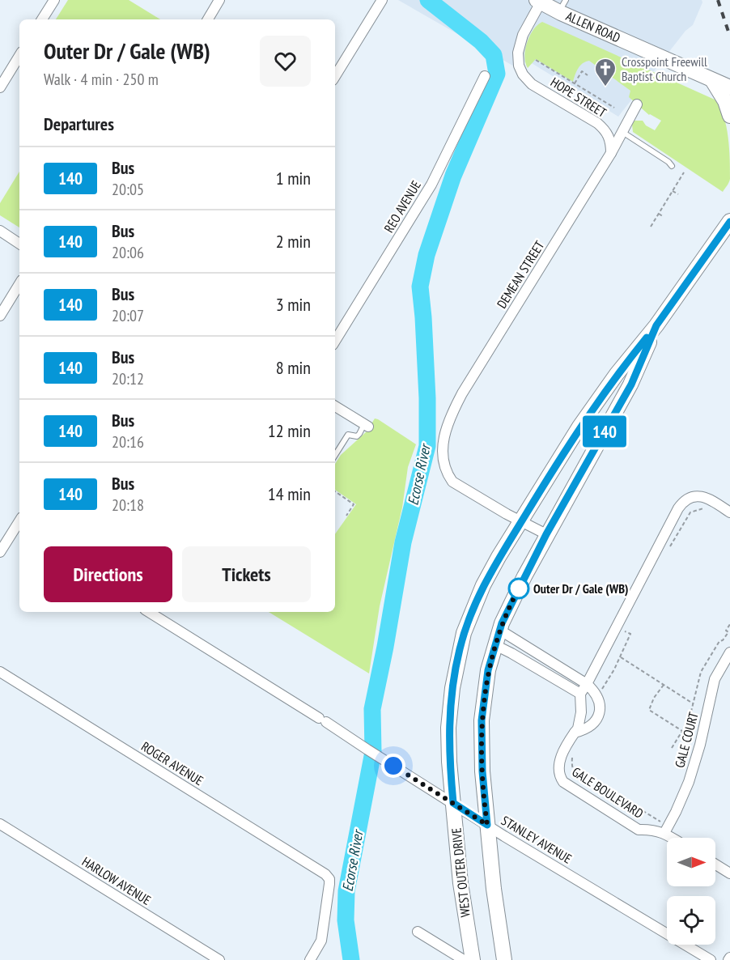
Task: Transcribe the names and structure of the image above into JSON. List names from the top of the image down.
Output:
{
  "streets": {
    "main road": ["ALLEN ROAD", "WEST OUTER DRIVE"],
    "street": [
      "HOPE STREET",
      "REO AVENUE",
      "DEMEAN STREET",
      "GALE COURT",
      "ROGER AVENUE",
      "GALE BOULEVARD",
      "STANLEY AVENUE",
      "HARLOW AVENUE"
    ]
  },
  "crossings": [
    ["ALLEN ROAD", "HOPE STREET"],
    ["HOPE STREET", "DEMEAN STREET"],
    ["DEMEAN STREET", "WEST OUTER DRIVE"],
    ["GALE COURT", "GALE BOULEVARD"],
    ["STANLEY AVENUE", "WEST OUTER DRIVE"]
  ],
  "water": ["Ecorse River"],
  "places": {
    "church": ["Crosspoint Freewill Baptist Church"],
    "other": ["Outer Dr / Gale (WB)"]
  },
  "lines": ["bus line 140"],
  "north": "right",
  "page": {
    "on_map": "140",
    "heading": [
      ["Outer Dr / Gale (WB)", "Walk · 4 min · 250 m"],
      "Departures"
    ],
    "list": [
      {
        "mark": "140",
        "name": "Bus",
        "note": "20:05",
        "value": "1 min"
      },
      {
        "mark": "140",
        "name": "Bus",
        "note": "20:06",
        "value": "2 min"
      },
      {
        "mark": "140",
        "name": "Bus",
        "note": "20:07",
        "value": "3 min"
      },
      {
        "mark": "140",
        "name": "Bus",
        "note": "20:12",
        "value": "8 min"
      },
      {
        "mark": "140",
        "name": "Bus",
        "note": "20:16",
        "value": "12 min"
      },
      {
        "mark": "140",
        "name": "Bus",
        "note": "20:18",
        "value": "14 min"
      }
    ],
    "buttons": ["Directions", "Tickets"]
  }
}
